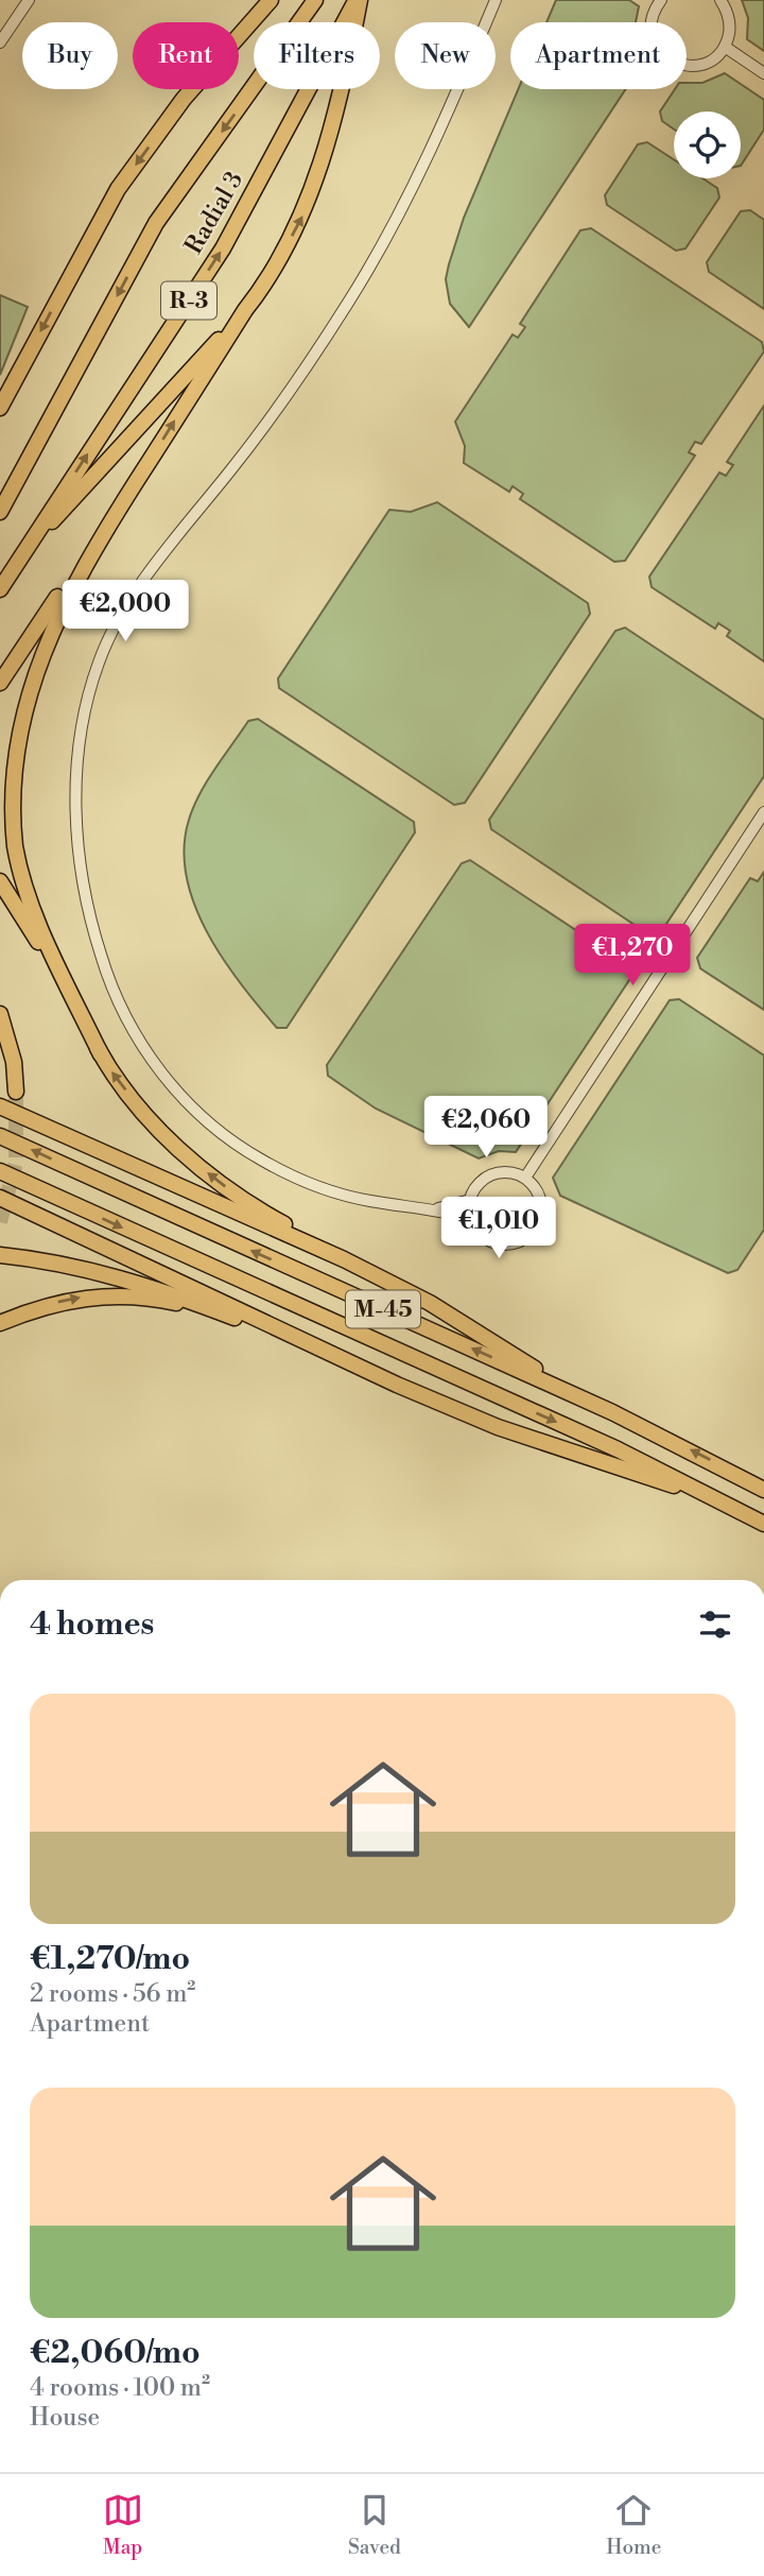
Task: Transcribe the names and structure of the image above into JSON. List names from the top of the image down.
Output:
{
  "streets": {
    "highway": ["Radial 3", "R-3", "M-45"]
  },
  "page": {
    "chip": [
      "Buy",
      "Rent",
      "Filters",
      "New",
      "Apartment"
    ],
    "price": [
      "€2,000",
      "€1,270",
      "€2,060",
      "€1,010"
    ],
    "heading": "4 homes",
    "list": [
      {
        "name": "€1,270/mo",
        "note": "2 rooms · 56 m² · Apartment"
      },
      {
        "name": "€2,060/mo",
        "note": "4 rooms · 100 m² · House"
      }
    ],
    "tabs": ["Map", "Saved", "Home"]
  }
}
